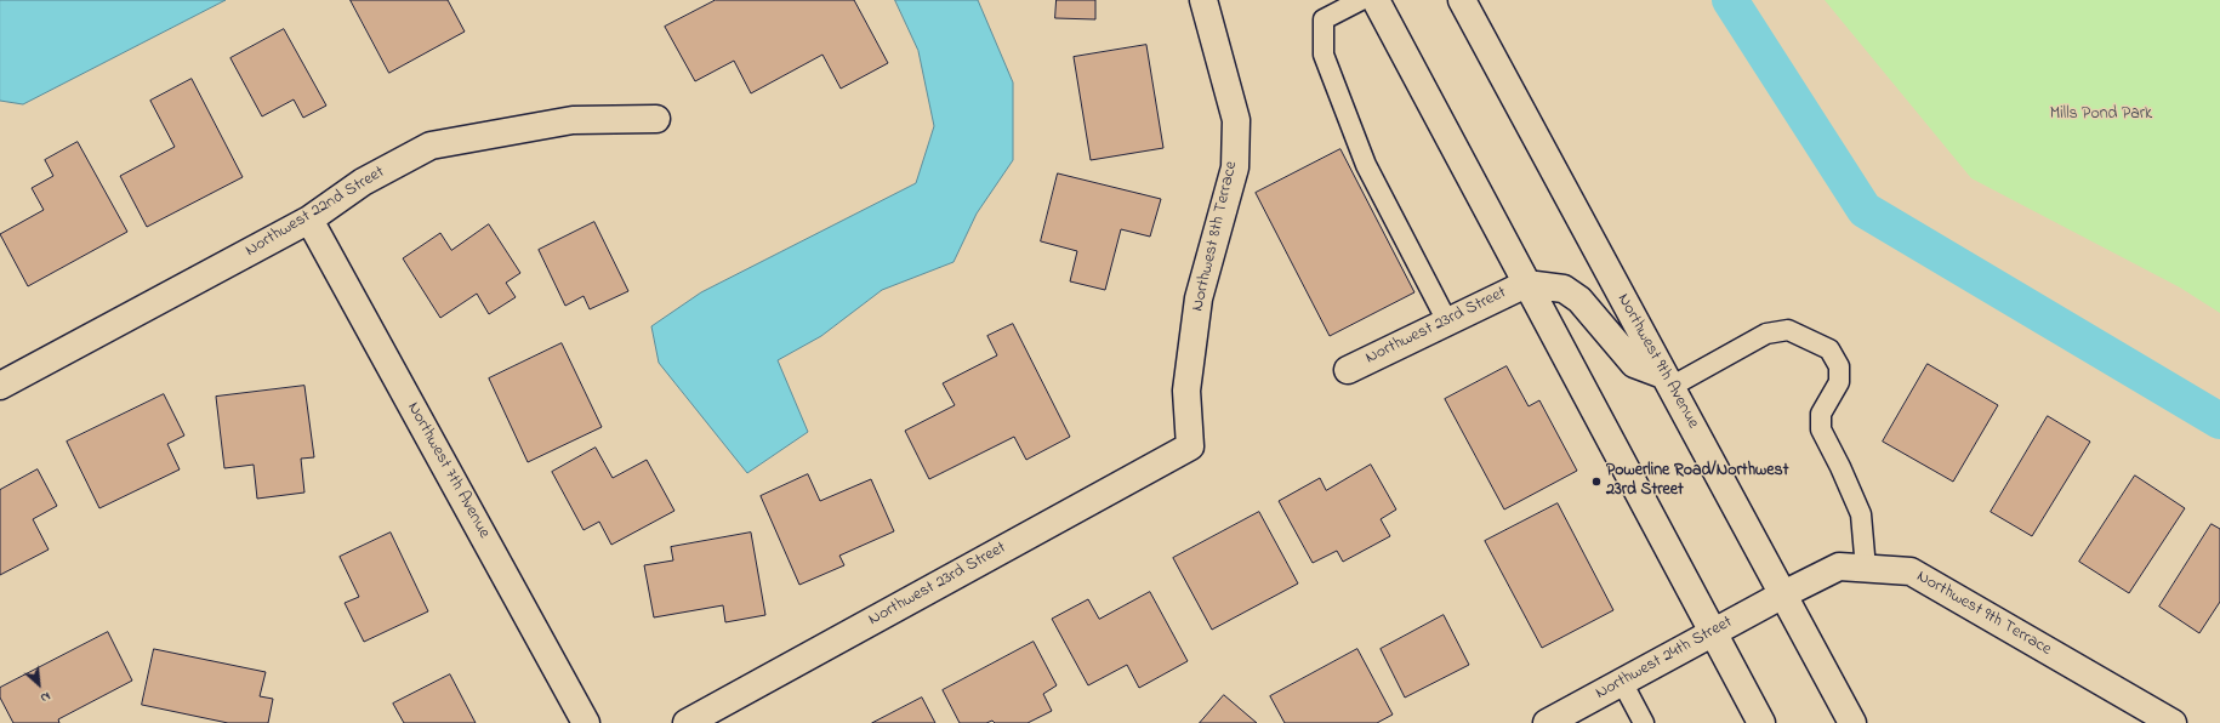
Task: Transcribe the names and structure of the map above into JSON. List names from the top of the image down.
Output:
{
  "streets": {
    "street": [
      "Northwest 22nd Street",
      "Northwest 8th Terrace",
      "Northwest 23rd Street",
      "Northwest 9th Avenue",
      "Northwest 7th Avenue",
      "Northwest 9th Terrace",
      "Northwest 24th Street"
    ]
  },
  "crossings": [
    ["Northwest 22nd Street", "Northwest 7th Avenue"],
    ["Northwest 8th Terrace", "Northwest 23rd Street"],
    ["Northwest 9th Avenue", "Northwest 9th Terrace"],
    ["Northwest 9th Avenue", "Northwest 24th Street"],
    ["Northwest 9th Terrace", "Northwest 24th Street"]
  ],
  "parks": ["Mills Pond Park"],
  "places": ["Powerline Road/Northwest 23rd Street"],
  "north": "bottom right"
}
